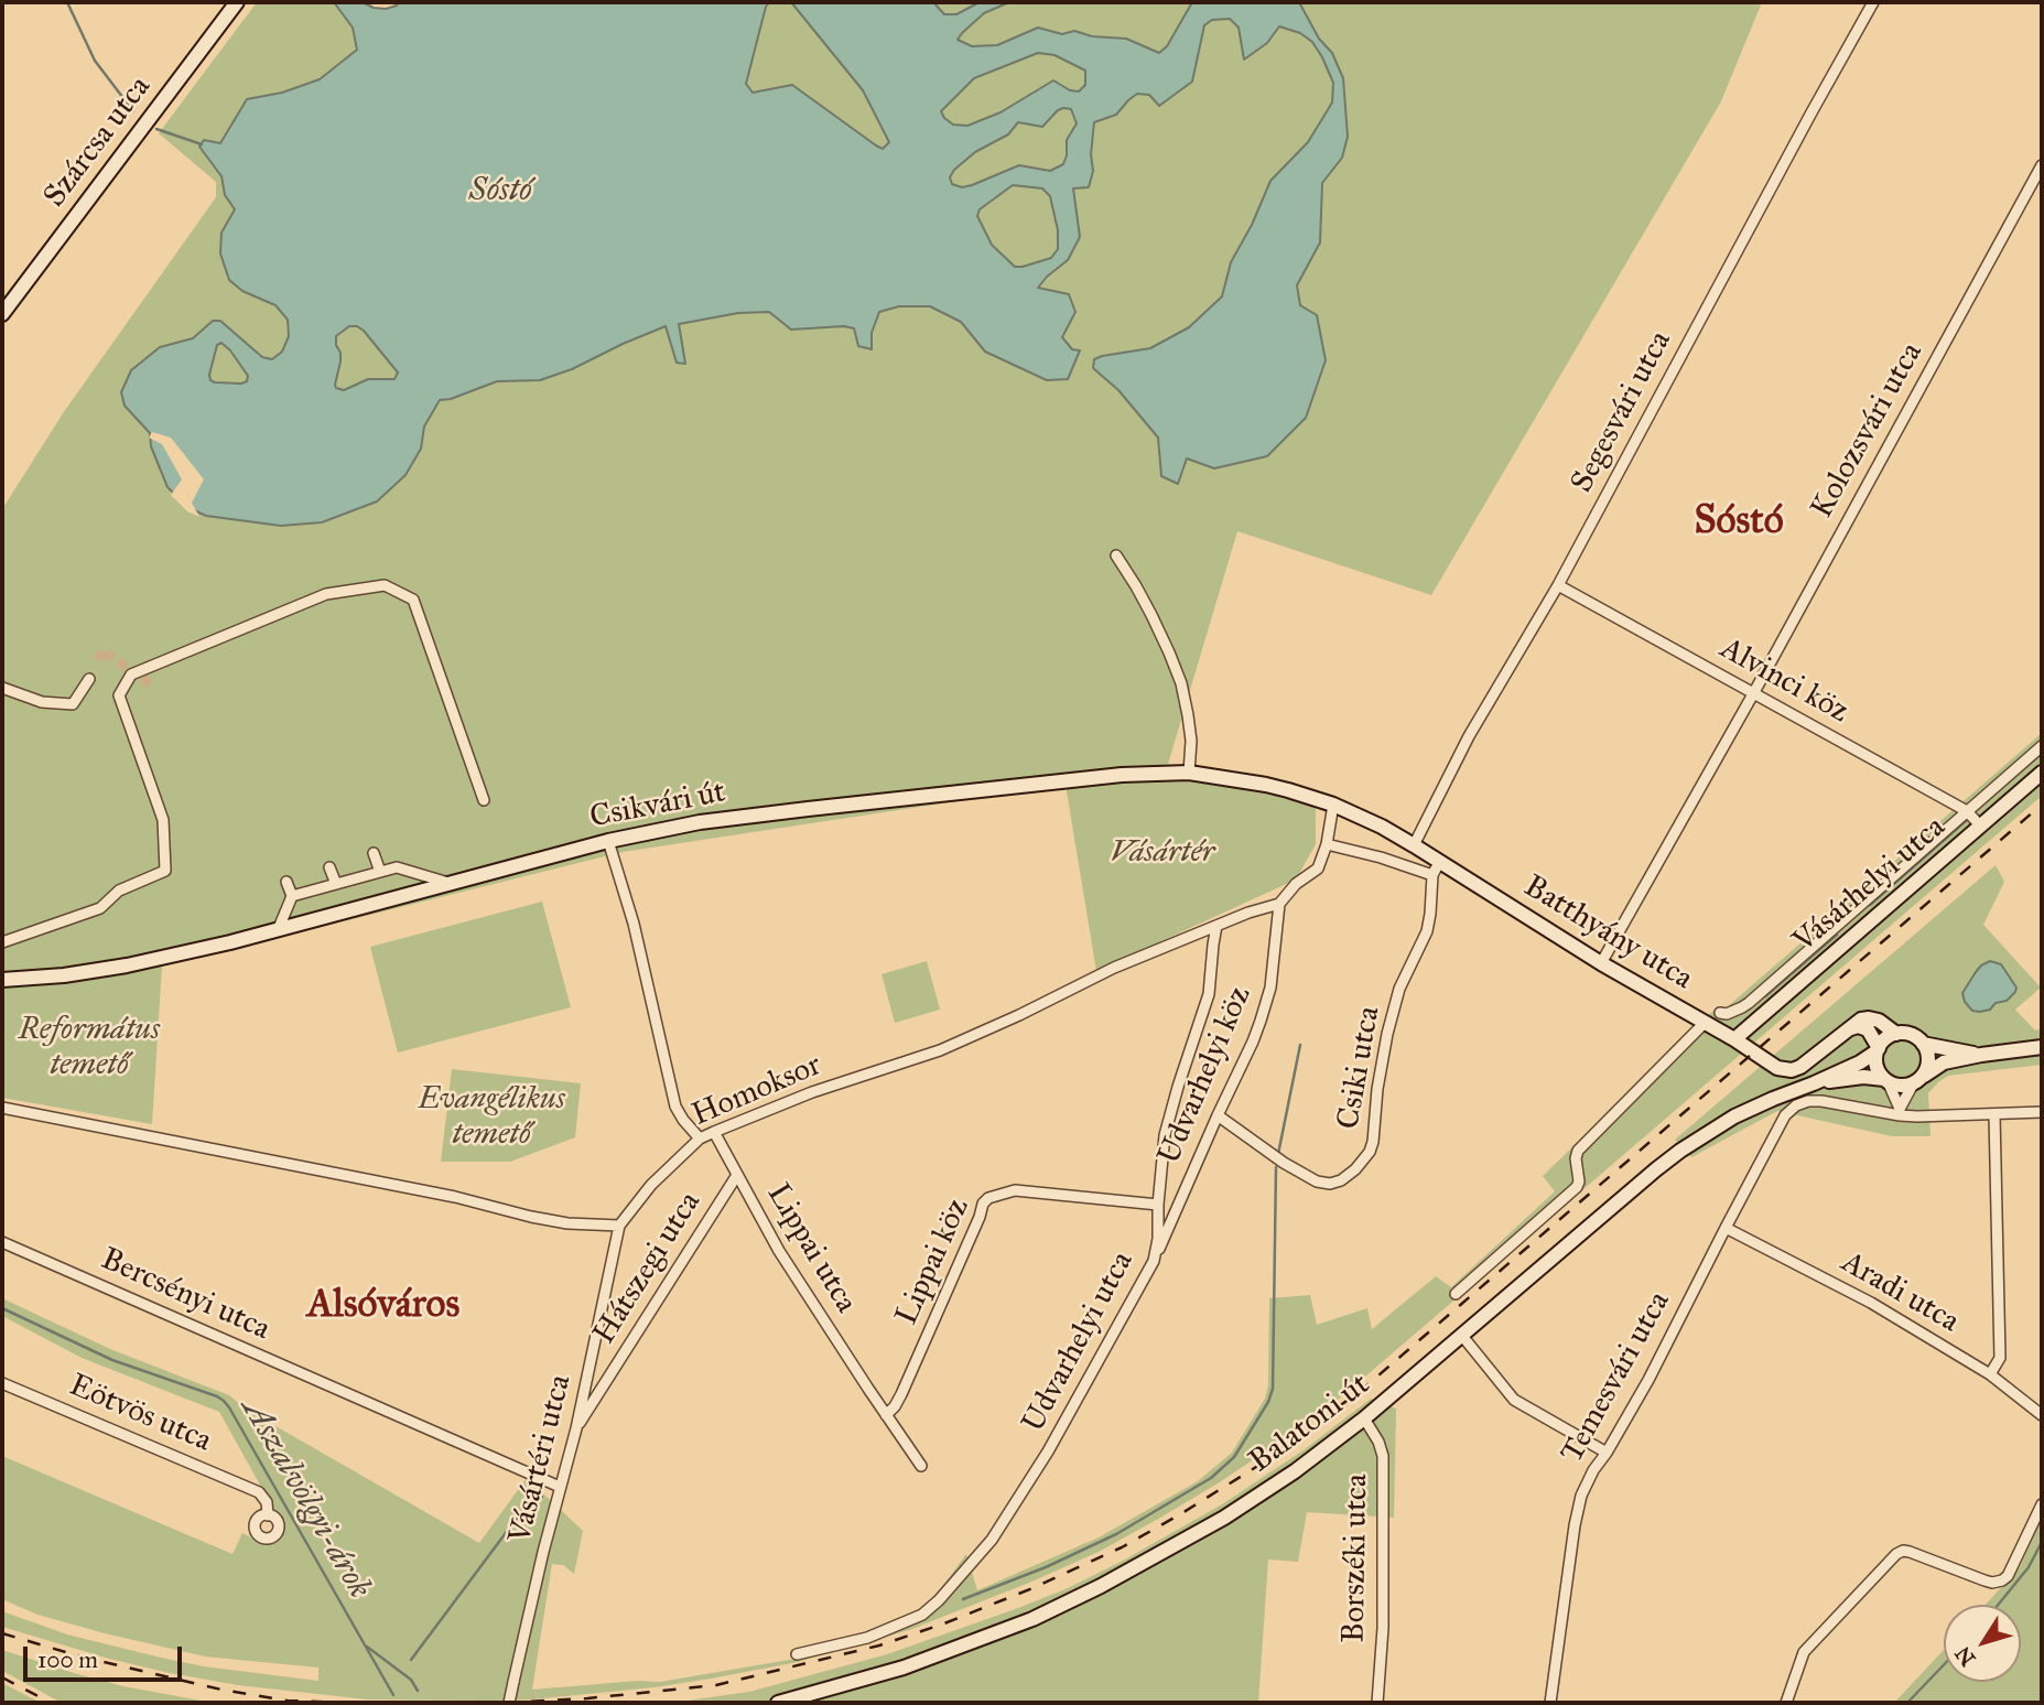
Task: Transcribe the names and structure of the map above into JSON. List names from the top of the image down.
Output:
{
  "streets": {
    "street": [
      "Szárcsa utca",
      "Segesvári utca",
      "Kolozsvári utca",
      "Alvinci köz",
      "Csikvári út",
      "Vásárhelyi utca",
      "Batthyány utca",
      "Csiki utca",
      "Udvarhelyi köz",
      "Homoksor",
      "Lippai utca",
      "Lippai köz",
      "Hátszegi utca",
      "Aradi utca",
      "Bercsényi utca",
      "Udvarhelyi utca",
      "Temesvári utca",
      "Eötvös utca",
      "Balatoni út",
      "Vásártéri utca",
      "Borszéki utca"
    ]
  },
  "crossings": [
    ["Segesvári utca", "Alvinci köz"],
    ["Segesvári utca", "Batthyány utca"],
    ["Kolozsvári utca", "Alvinci köz"],
    ["Kolozsvári utca", "Batthyány utca"],
    ["Alvinci köz", "Vásárhelyi utca"],
    ["Csikvári út", "Batthyány utca"],
    ["Csikvári út", "Homoksor"],
    ["Vásárhelyi utca", "Batthyány utca"],
    ["Batthyány utca", "Csiki utca"],
    ["Batthyány utca", "Homoksor"],
    ["Csiki utca", "Udvarhelyi köz"],
    ["Udvarhelyi köz", "Homoksor"],
    ["Udvarhelyi köz", "Udvarhelyi utca"],
    ["Homoksor", "Lippai utca"],
    ["Homoksor", "Udvarhelyi utca"],
    ["Homoksor", "Vásártéri utca"],
    ["Lippai utca", "Lippai köz"],
    ["Lippai utca", "Hátszegi utca"],
    ["Lippai köz", "Udvarhelyi utca"],
    ["Hátszegi utca", "Vásártéri utca"],
    ["Aradi utca", "Temesvári utca"],
    ["Bercsényi utca", "Vásártéri utca"],
    ["Balatoni út", "Borszéki utca"]
  ],
  "districts": ["Sóstó", "Alsóváros"],
  "water": ["Sóstó", "Aszalvölgyi-árok"],
  "parks": ["Vásártér", "Református temető", "Evangélikus temető"],
  "scale_bar": "100 m",
  "north": "bottom left"
}
